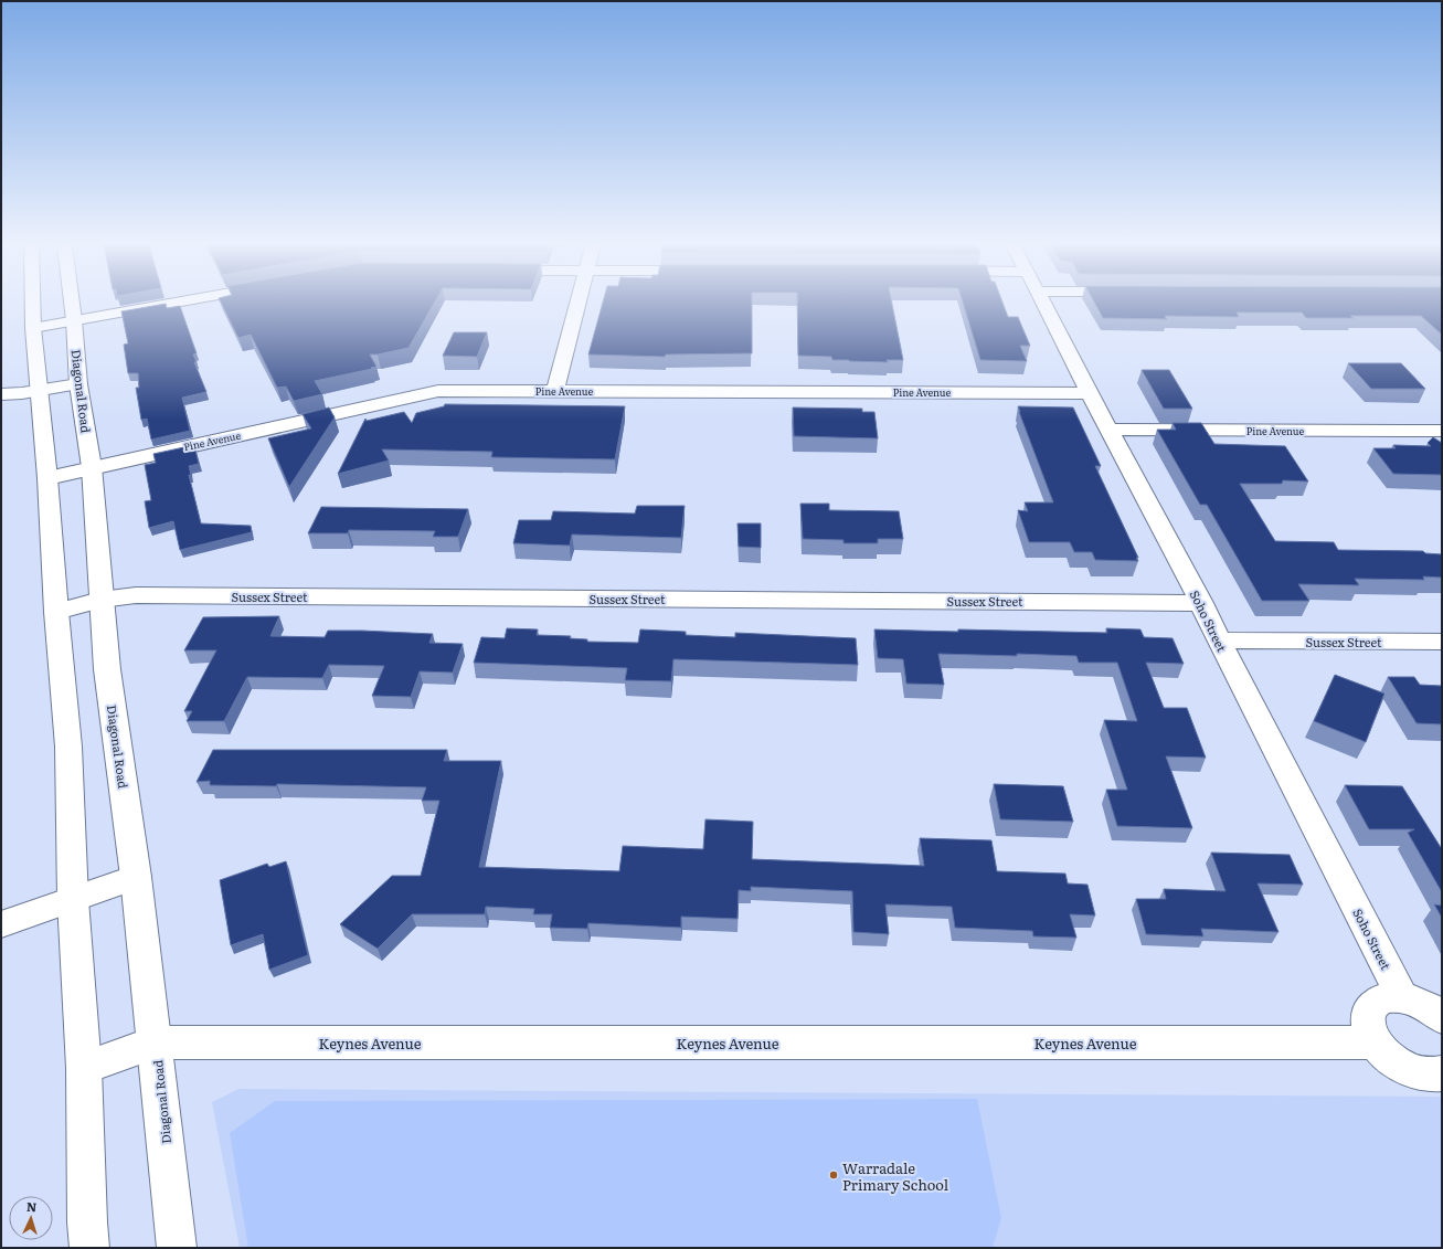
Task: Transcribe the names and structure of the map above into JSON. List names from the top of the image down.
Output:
{
  "streets": {
    "street": [
      "Diagonal Road",
      "Pine Avenue",
      "Sussex Street",
      "Soho Street",
      "Keynes Avenue"
    ]
  },
  "crossings": [
    ["Diagonal Road", "Pine Avenue"],
    ["Diagonal Road", "Sussex Street"],
    ["Diagonal Road", "Keynes Avenue"],
    ["Pine Avenue", "Soho Street"],
    ["Sussex Street", "Soho Street"]
  ],
  "places": ["Warradale Primary School"],
  "north": "top"
}
